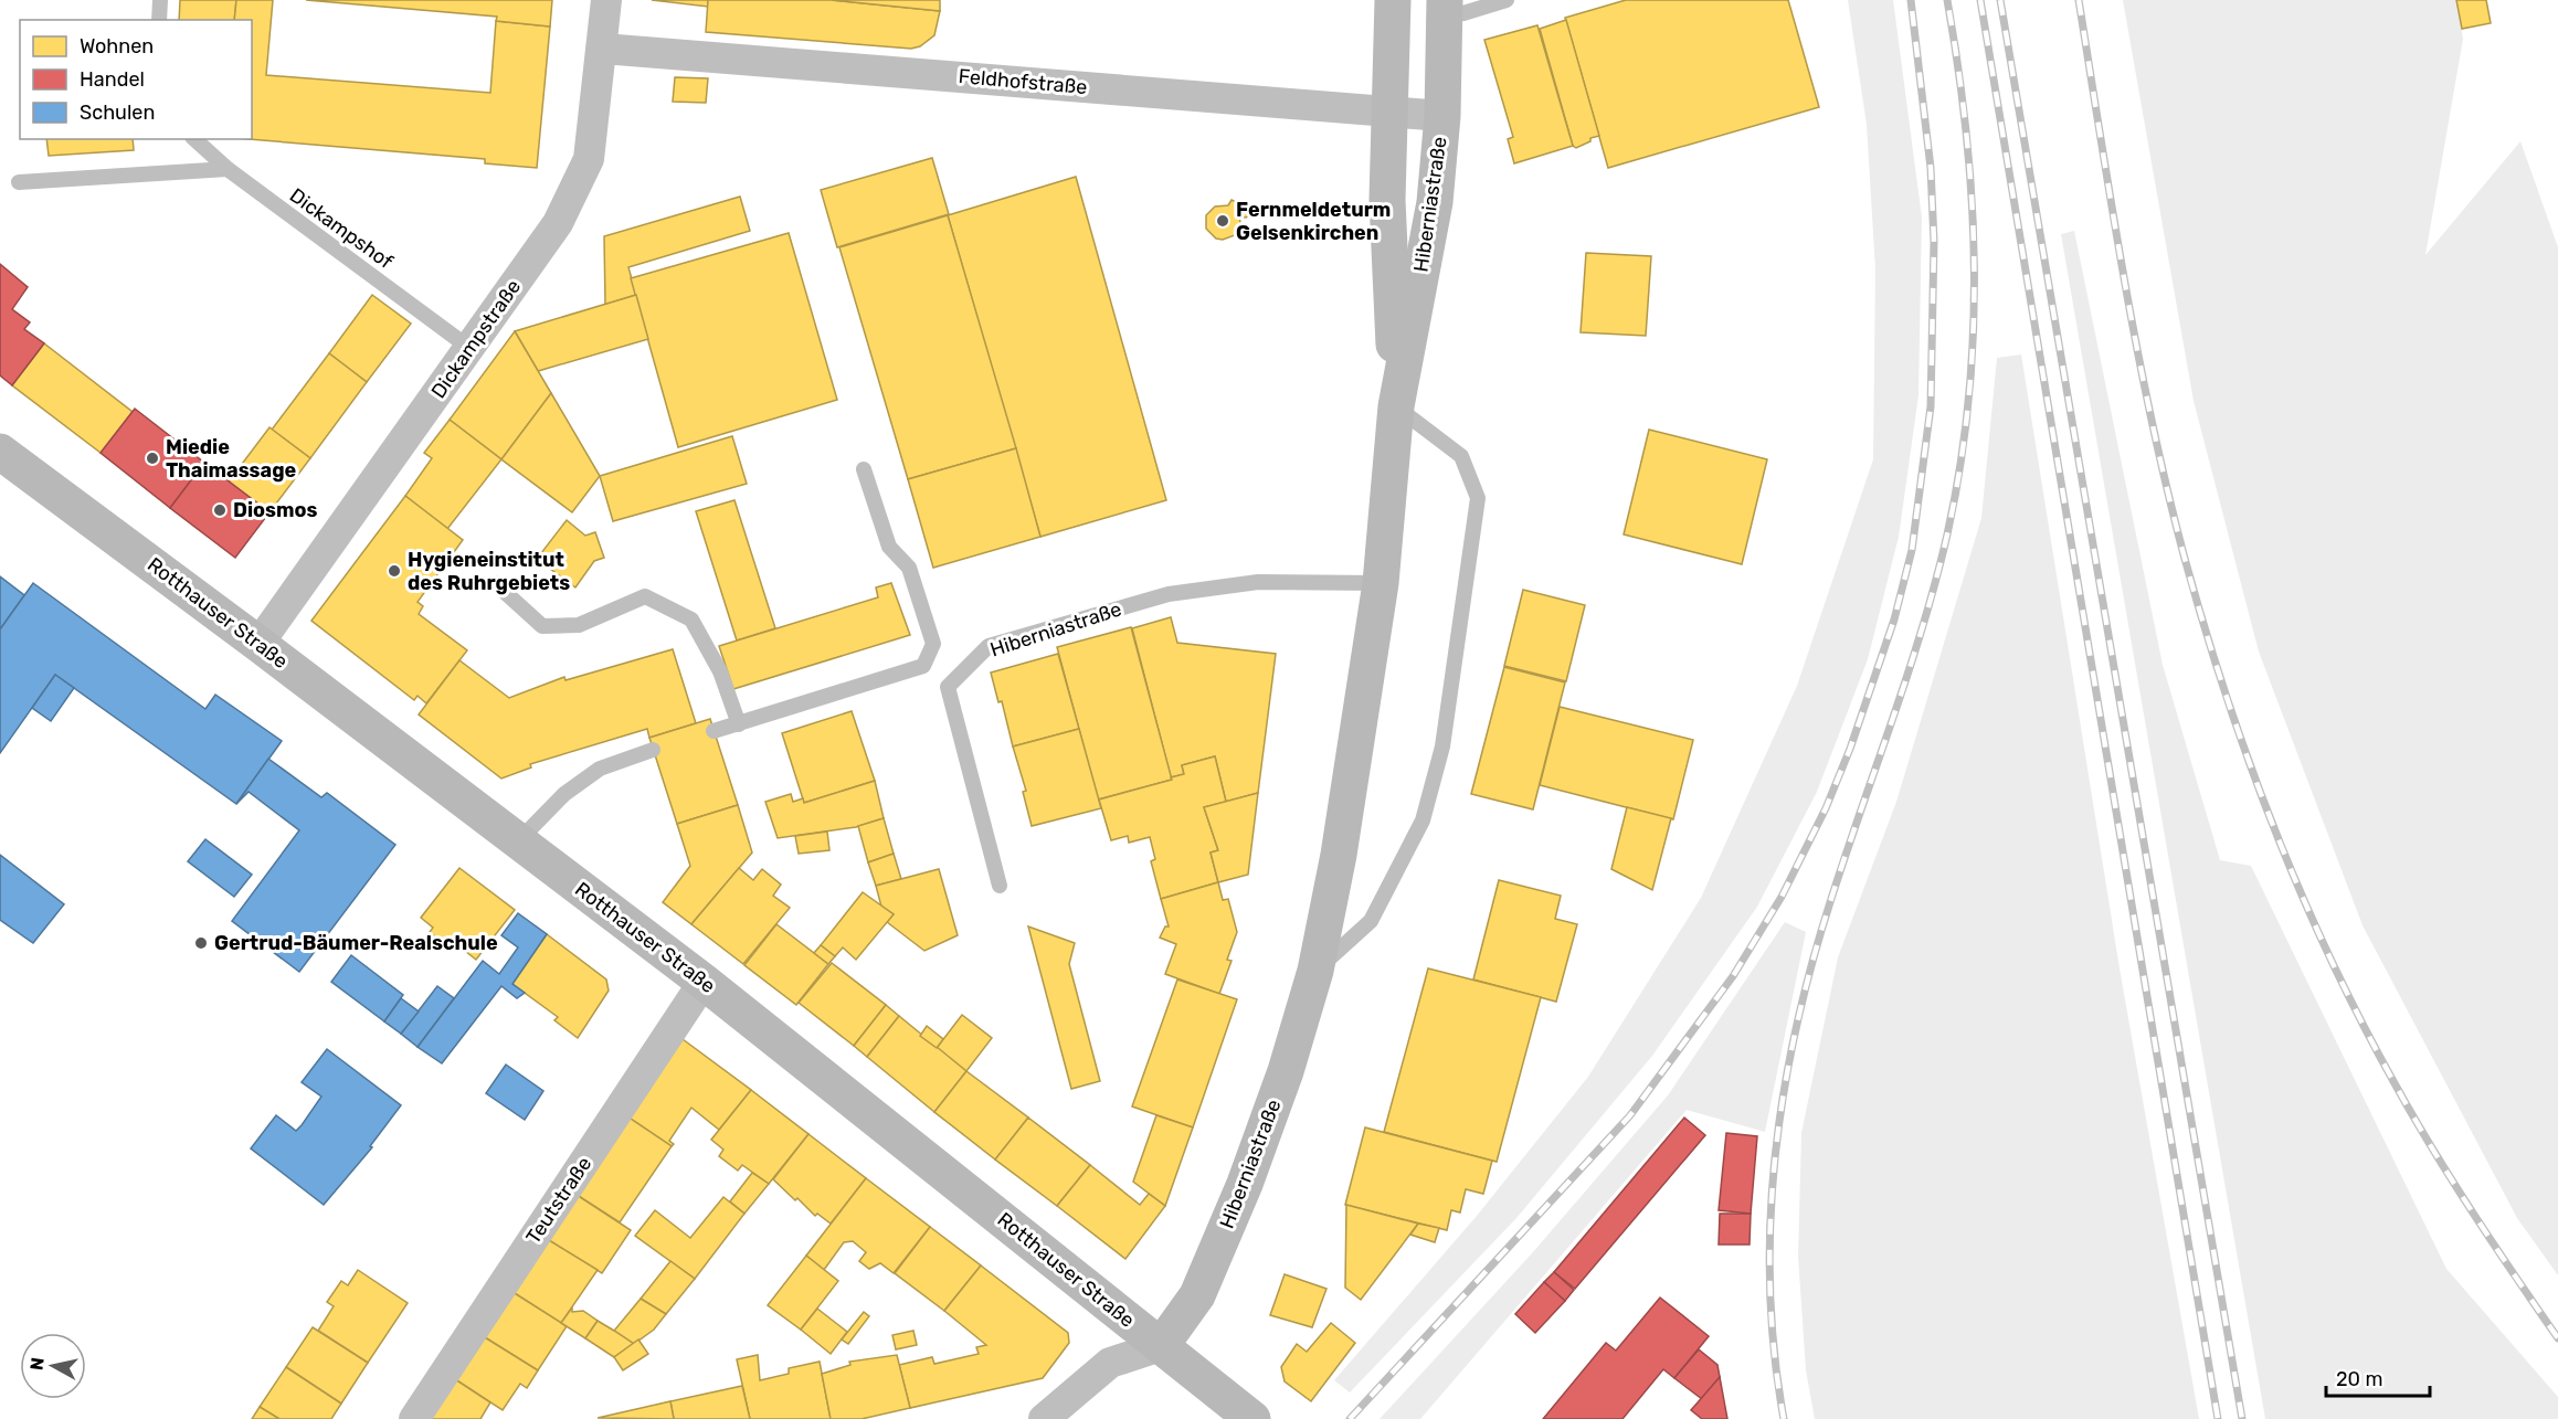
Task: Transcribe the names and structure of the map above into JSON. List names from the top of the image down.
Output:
{
  "streets": {
    "main road": ["Hiberniastraße", "Rotthauser Straße"],
    "street": ["Feldhofstraße", "Dickampstraße", "Teutstraße"],
    "lane": ["Dickampshof"]
  },
  "crossings": [
    ["Feldhofstraße", "Hiberniastraße"],
    ["Feldhofstraße", "Dickampstraße"],
    ["Hiberniastraße", "Rotthauser Straße"],
    ["Dickampshof", "Dickampstraße"],
    ["Dickampstraße", "Rotthauser Straße"],
    ["Rotthauser Straße", "Teutstraße"]
  ],
  "places": [
    "Fernmeldeturm Gelsenkirchen",
    "Miedie Thaimassage",
    "Diosmos",
    "Hygieneinstitut des Ruhrgebiets",
    "Gertrud-Bäumer-Realschule"
  ],
  "legend": ["Wohnen", "Handel", "Schulen"],
  "scale_bar": "20 m",
  "north": "left"
}
